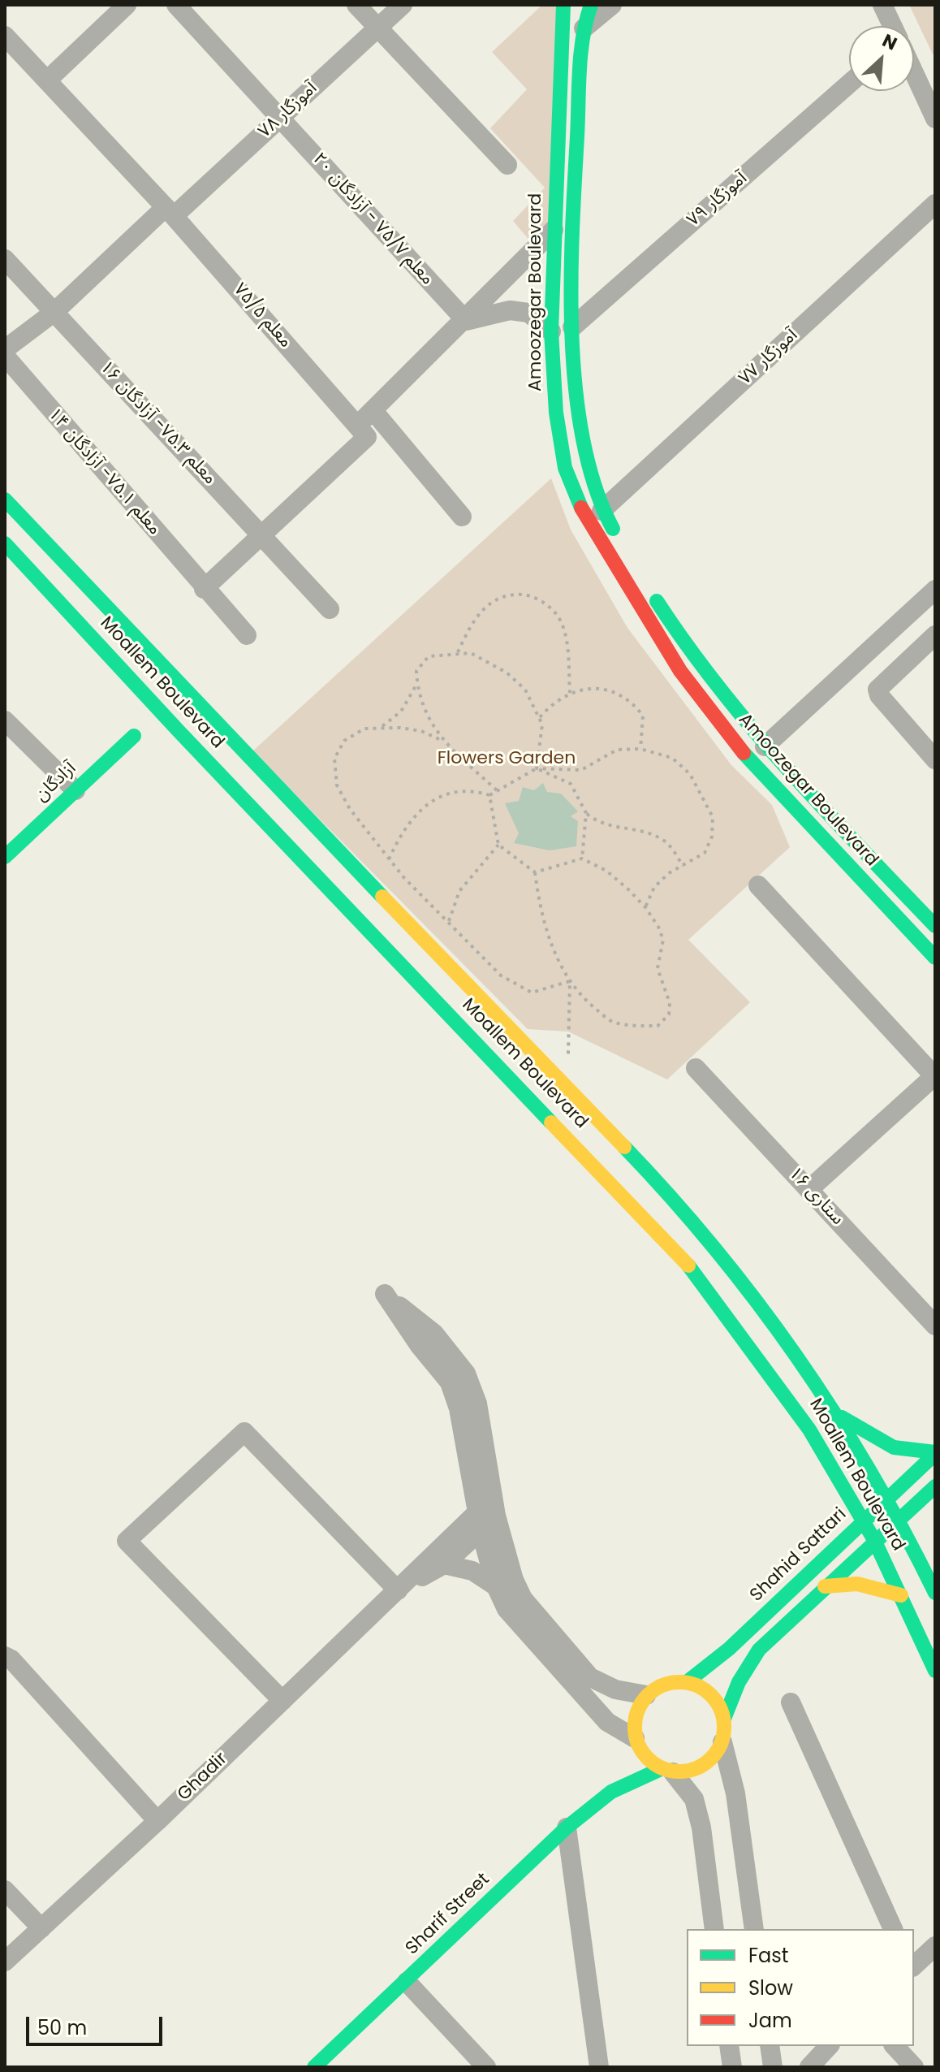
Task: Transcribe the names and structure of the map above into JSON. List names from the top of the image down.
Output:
{
  "streets": {
    "main road": [
      "Amoozegar Boulevard",
      "Moallem Boulevard",
      "آزادگان",
      "Shahid Sattari",
      "Sharif Street"
    ],
    "street": [
      "آموزگار ۷۸",
      "۷۹ آموزگار",
      "معلم ۷۵/۷ - آزادگان ۲۰",
      "معلم ۷۵/۵",
      "۷۷ آموزگار",
      "معلم ۷۵.۳- آزادگان ۱۶",
      "معلم ۷۵.۱- آزادگان ۱۴",
      "ستاری ۱۶",
      "Ghadir"
    ]
  },
  "crossings": [
    ["آموزگار ۷۸", "معلم ۷۵/۷ - آزادگان ۲۰"],
    ["آموزگار ۷۸", "معلم ۷۵/۵"],
    ["آموزگار ۷۸", "معلم ۷۵.۳- آزادگان ۱۶"],
    ["۷۹ آموزگار", "Amoozegar Boulevard"],
    ["Amoozegar Boulevard", "۷۷ آموزگار"],
    ["Moallem Boulevard", "Shahid Sattari"],
    ["Shahid Sattari", "Sharif Street"]
  ],
  "parks": ["Flowers Garden"],
  "legend": ["Fast", "Slow", "Jam"],
  "scale_bar": "50 m",
  "north": "top right"
}
